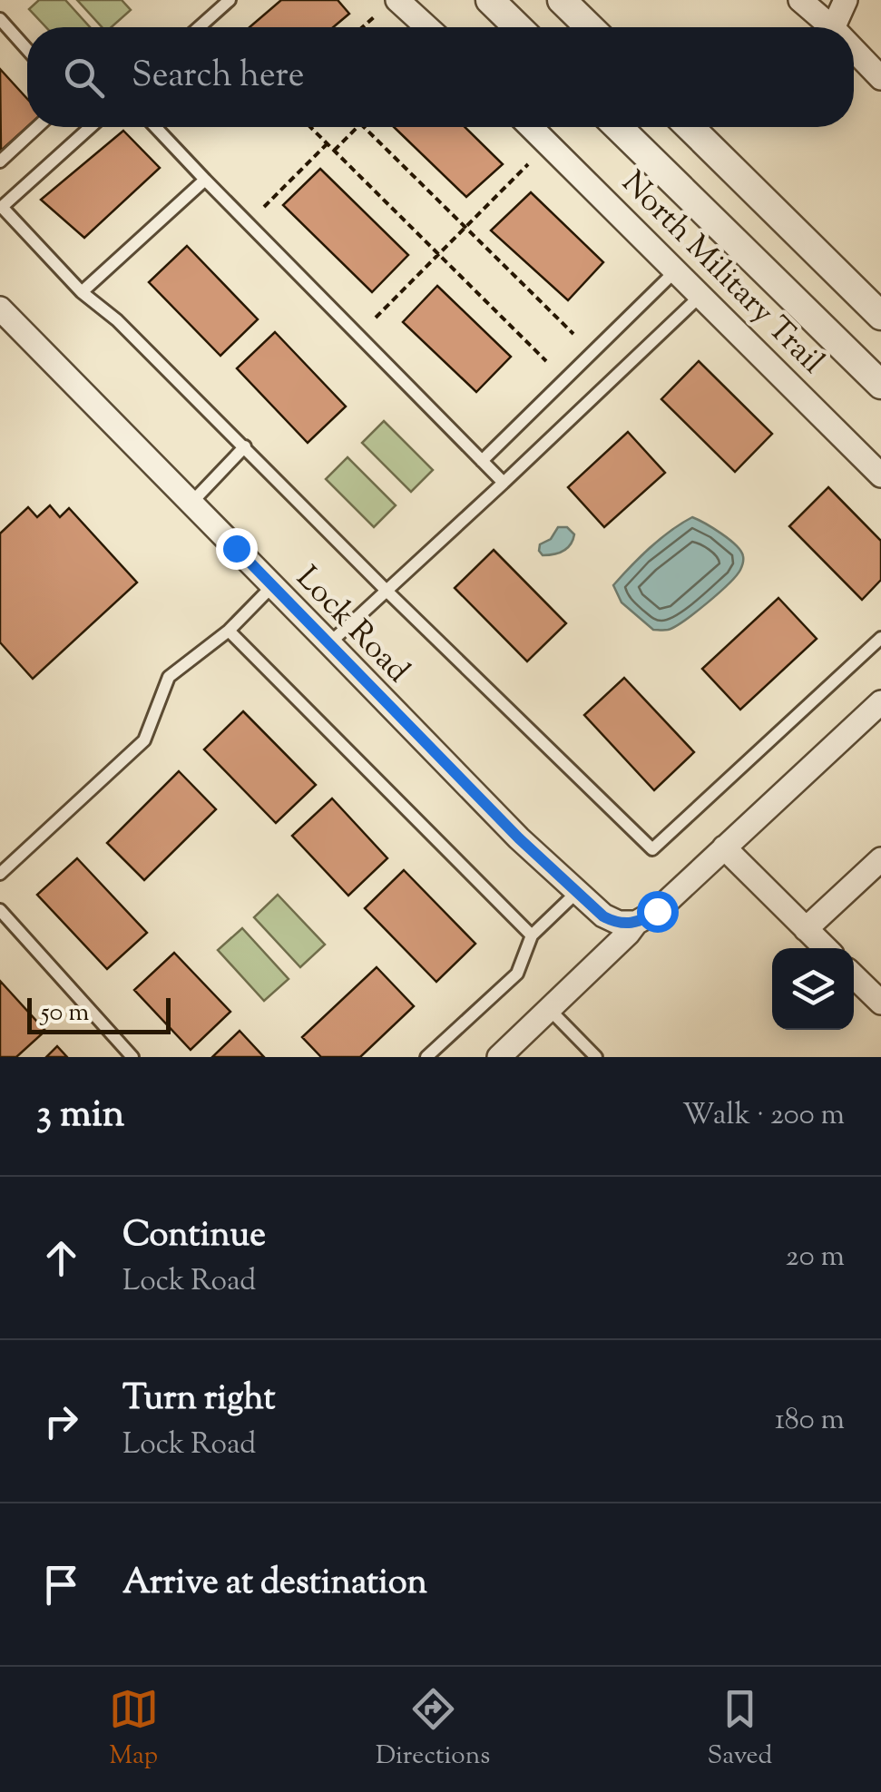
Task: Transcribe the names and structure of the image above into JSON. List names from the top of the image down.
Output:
{
  "streets": {
    "street": ["North Military Trail", "Lock Road"]
  },
  "scale_bar": "50 m",
  "page": {
    "search": "Search here",
    "scale": "50 m",
    "heading": ["3 min", "Walk · 200 m"],
    "list": [
      ["Continue", "Lock Road", "20 m"],
      ["Turn right", "Lock Road", "180 m"],
      "Arrive at destination"
    ],
    "nav": ["Map", "Directions", "Saved"]
  }
}
